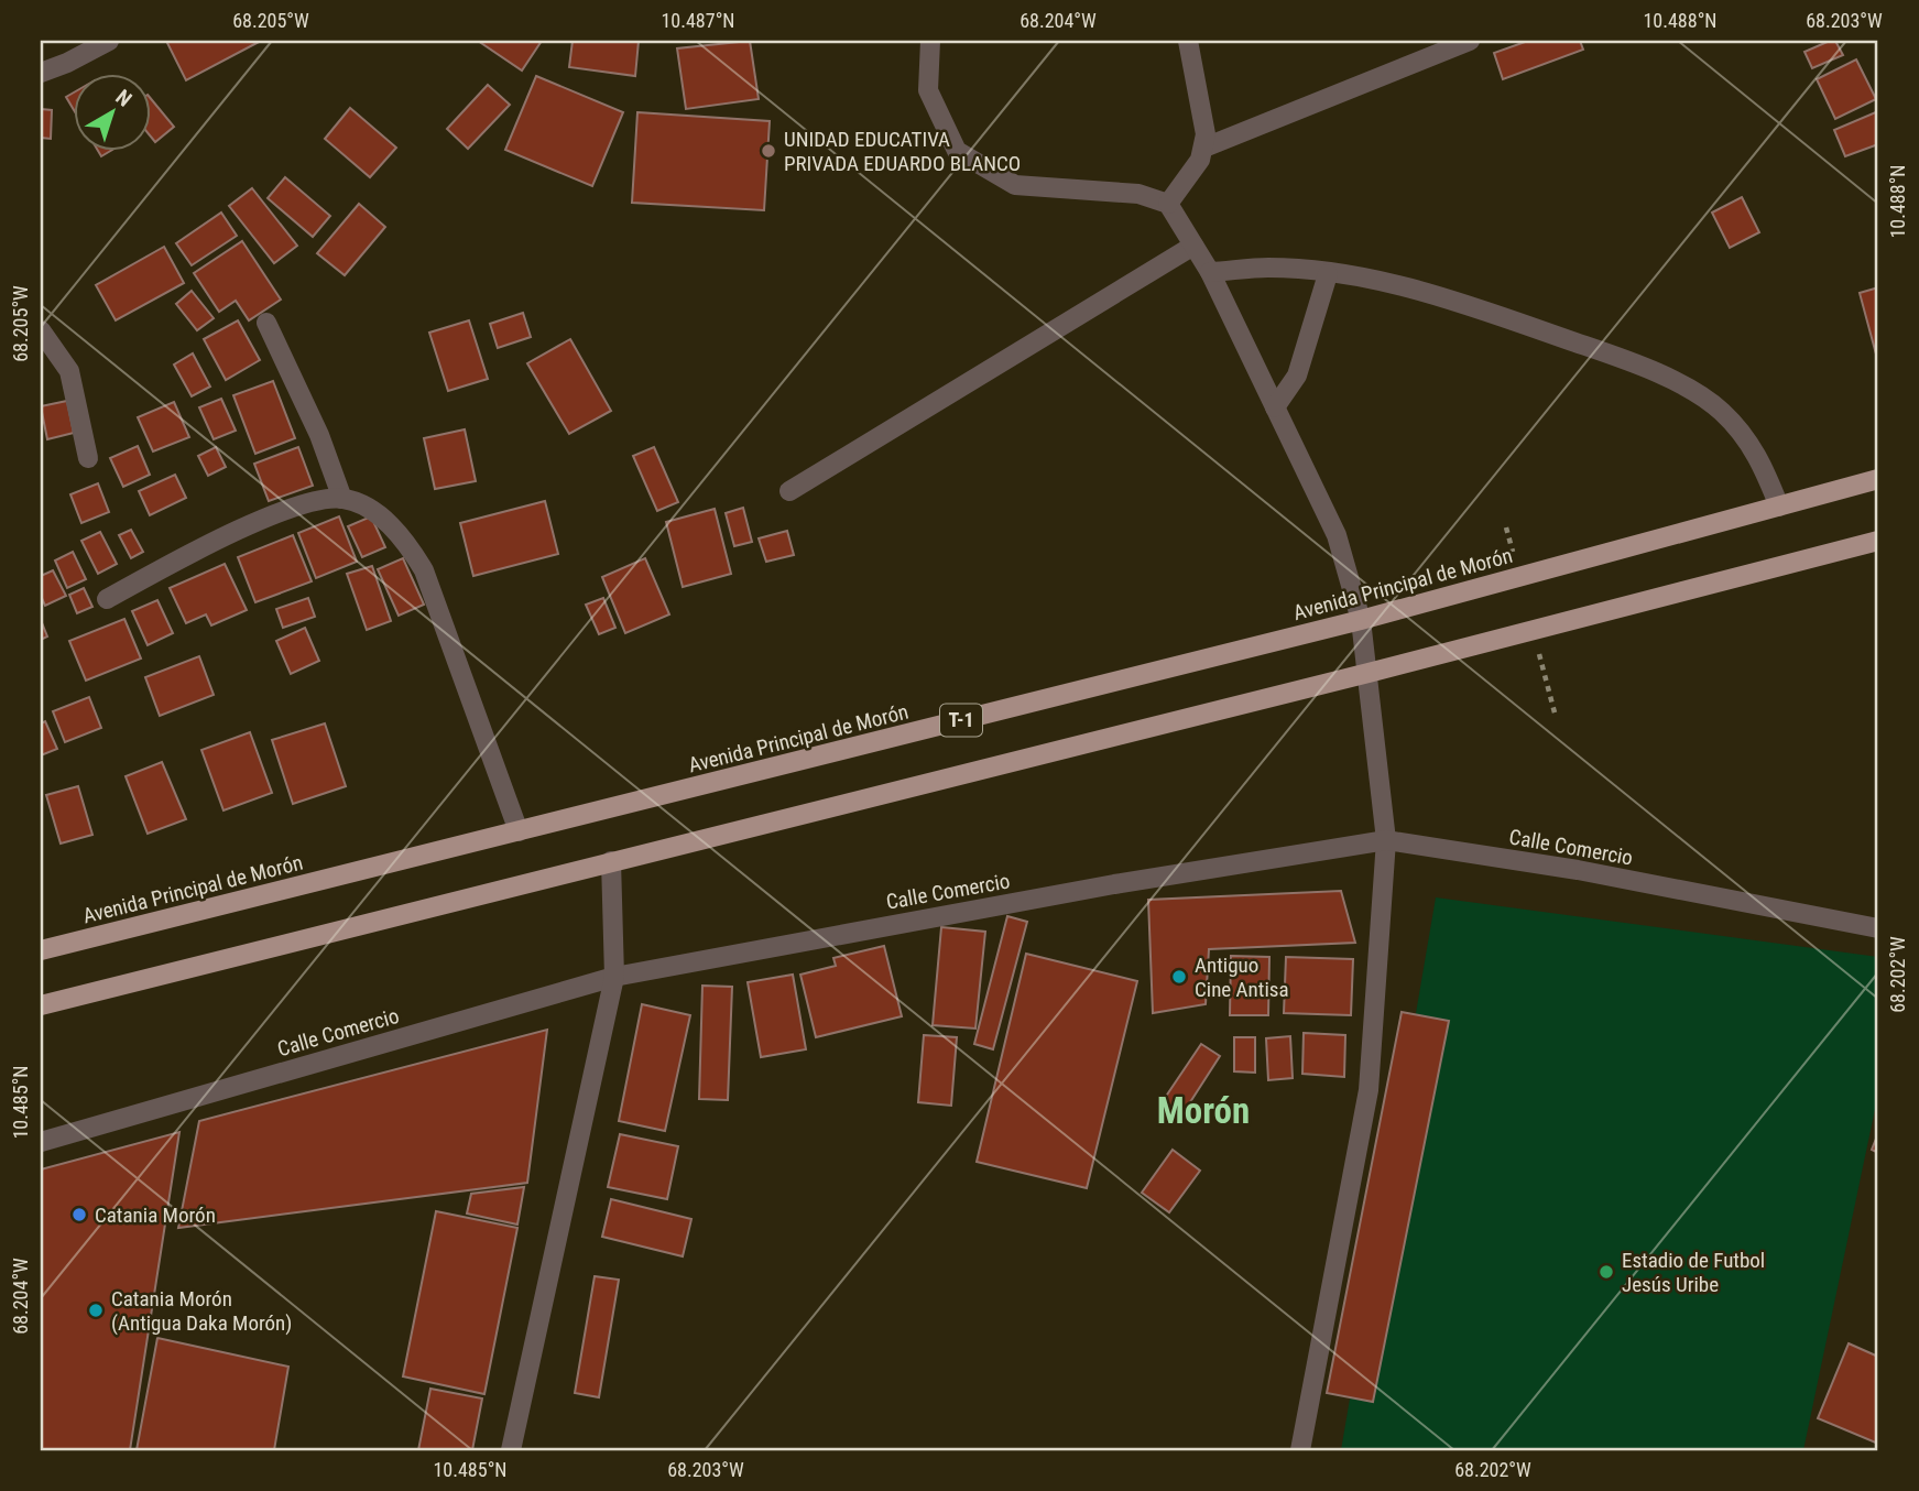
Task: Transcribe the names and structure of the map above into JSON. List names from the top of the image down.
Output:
{
  "streets": {
    "main road": ["Avenida Principal de Morón", "T-1"],
    "street": ["Calle Comercio"]
  },
  "districts": ["Morón"],
  "places": [
    "UNIDAD EDUCATIVA PRIVADA EDUARDO BLANCO",
    "Antiguo Cine Antisa",
    "Catania Morón",
    "Estadio de Futbol Jesús Uribe",
    "Catania Morón (Antigua Daka Morón)"
  ],
  "north": "top right",
  "coordinates": [
    "68.205°W",
    "10.487°N",
    "68.204°W",
    "10.488°N",
    "68.203°W",
    "68.202°W",
    "10.485°N"
  ]
}
